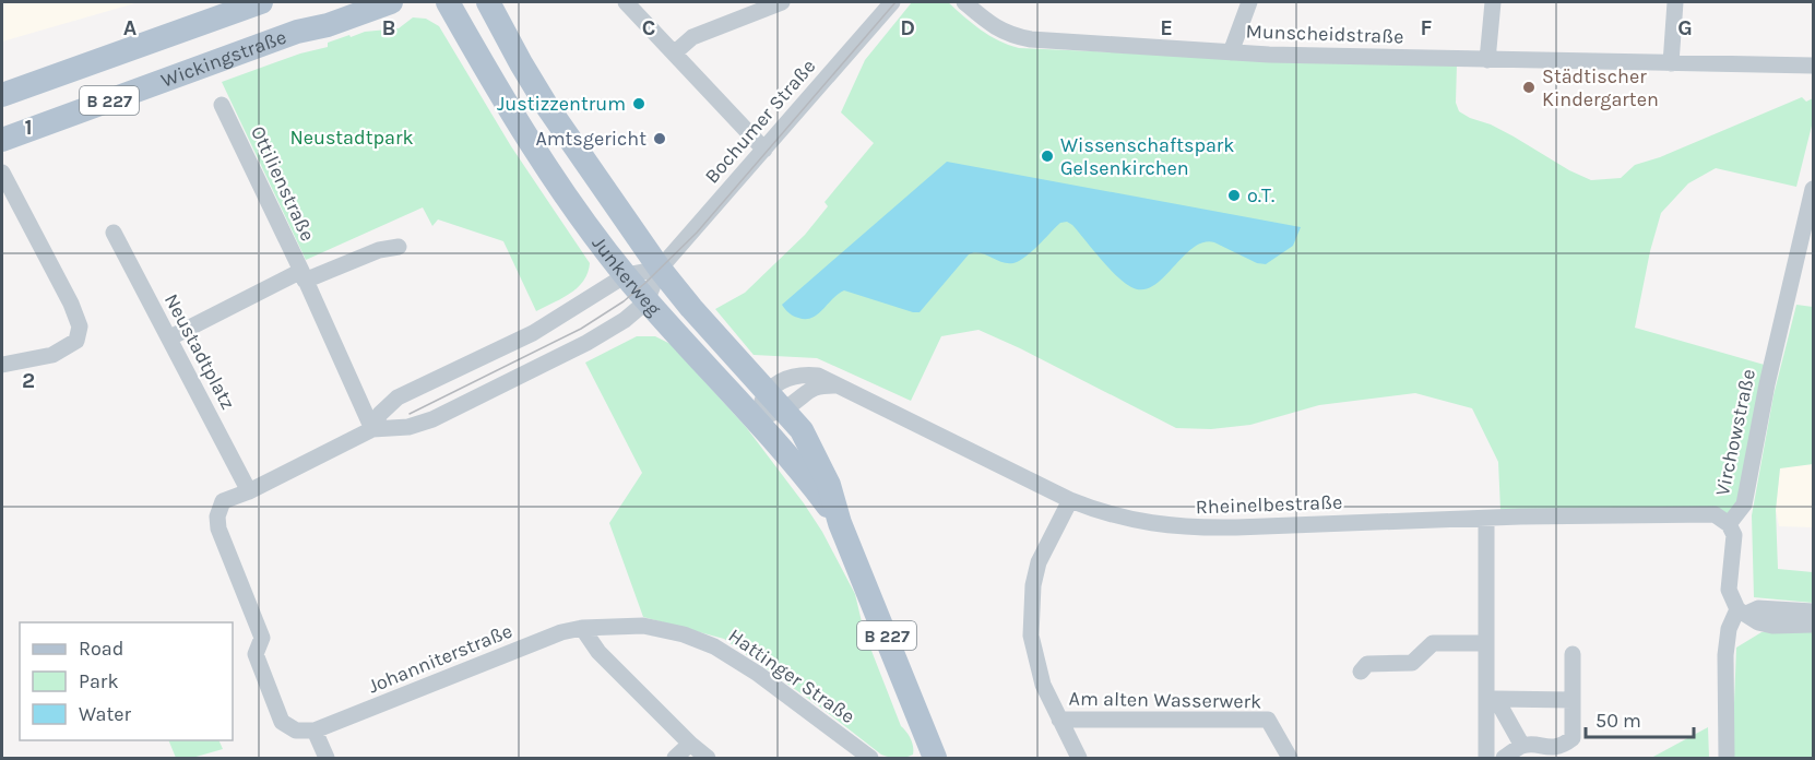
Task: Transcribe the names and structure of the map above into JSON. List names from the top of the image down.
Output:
{
  "streets": {
    "main road": ["Wickingstraße", "B 227", "Junkerweg"],
    "street": [
      "Munscheidstraße",
      "Bochumer Straße",
      "Ottilienstraße",
      "Neustadtplatz",
      "Virchowstraße",
      "Rheinelbestraße",
      "Johanniterstraße",
      "Hattinger Straße",
      "Am alten Wasserwerk"
    ]
  },
  "crossings": [
    ["Bochumer Straße", "Ottilienstraße"],
    ["Bochumer Straße", "Junkerweg"],
    ["Bochumer Straße", "Neustadtplatz"],
    ["Bochumer Straße", "Johanniterstraße"],
    ["Junkerweg", "Rheinelbestraße"],
    ["Virchowstraße", "Rheinelbestraße"],
    ["Rheinelbestraße", "Am alten Wasserwerk"],
    ["Johanniterstraße", "Hattinger Straße"]
  ],
  "parks": ["Neustadtpark"],
  "places": [
    "Städtischer Kindergarten",
    "Justizzentrum",
    "Amtsgericht",
    "Wissenschaftspark Gelsenkirchen",
    "o.T."
  ],
  "legend": ["Road", "Park", "Water"],
  "scale_bar": "50 m",
  "grid": {
    "columns": [
      "A",
      "B",
      "C",
      "D",
      "E",
      "F",
      "G"
    ],
    "rows": ["1", "2"]
  }
}
